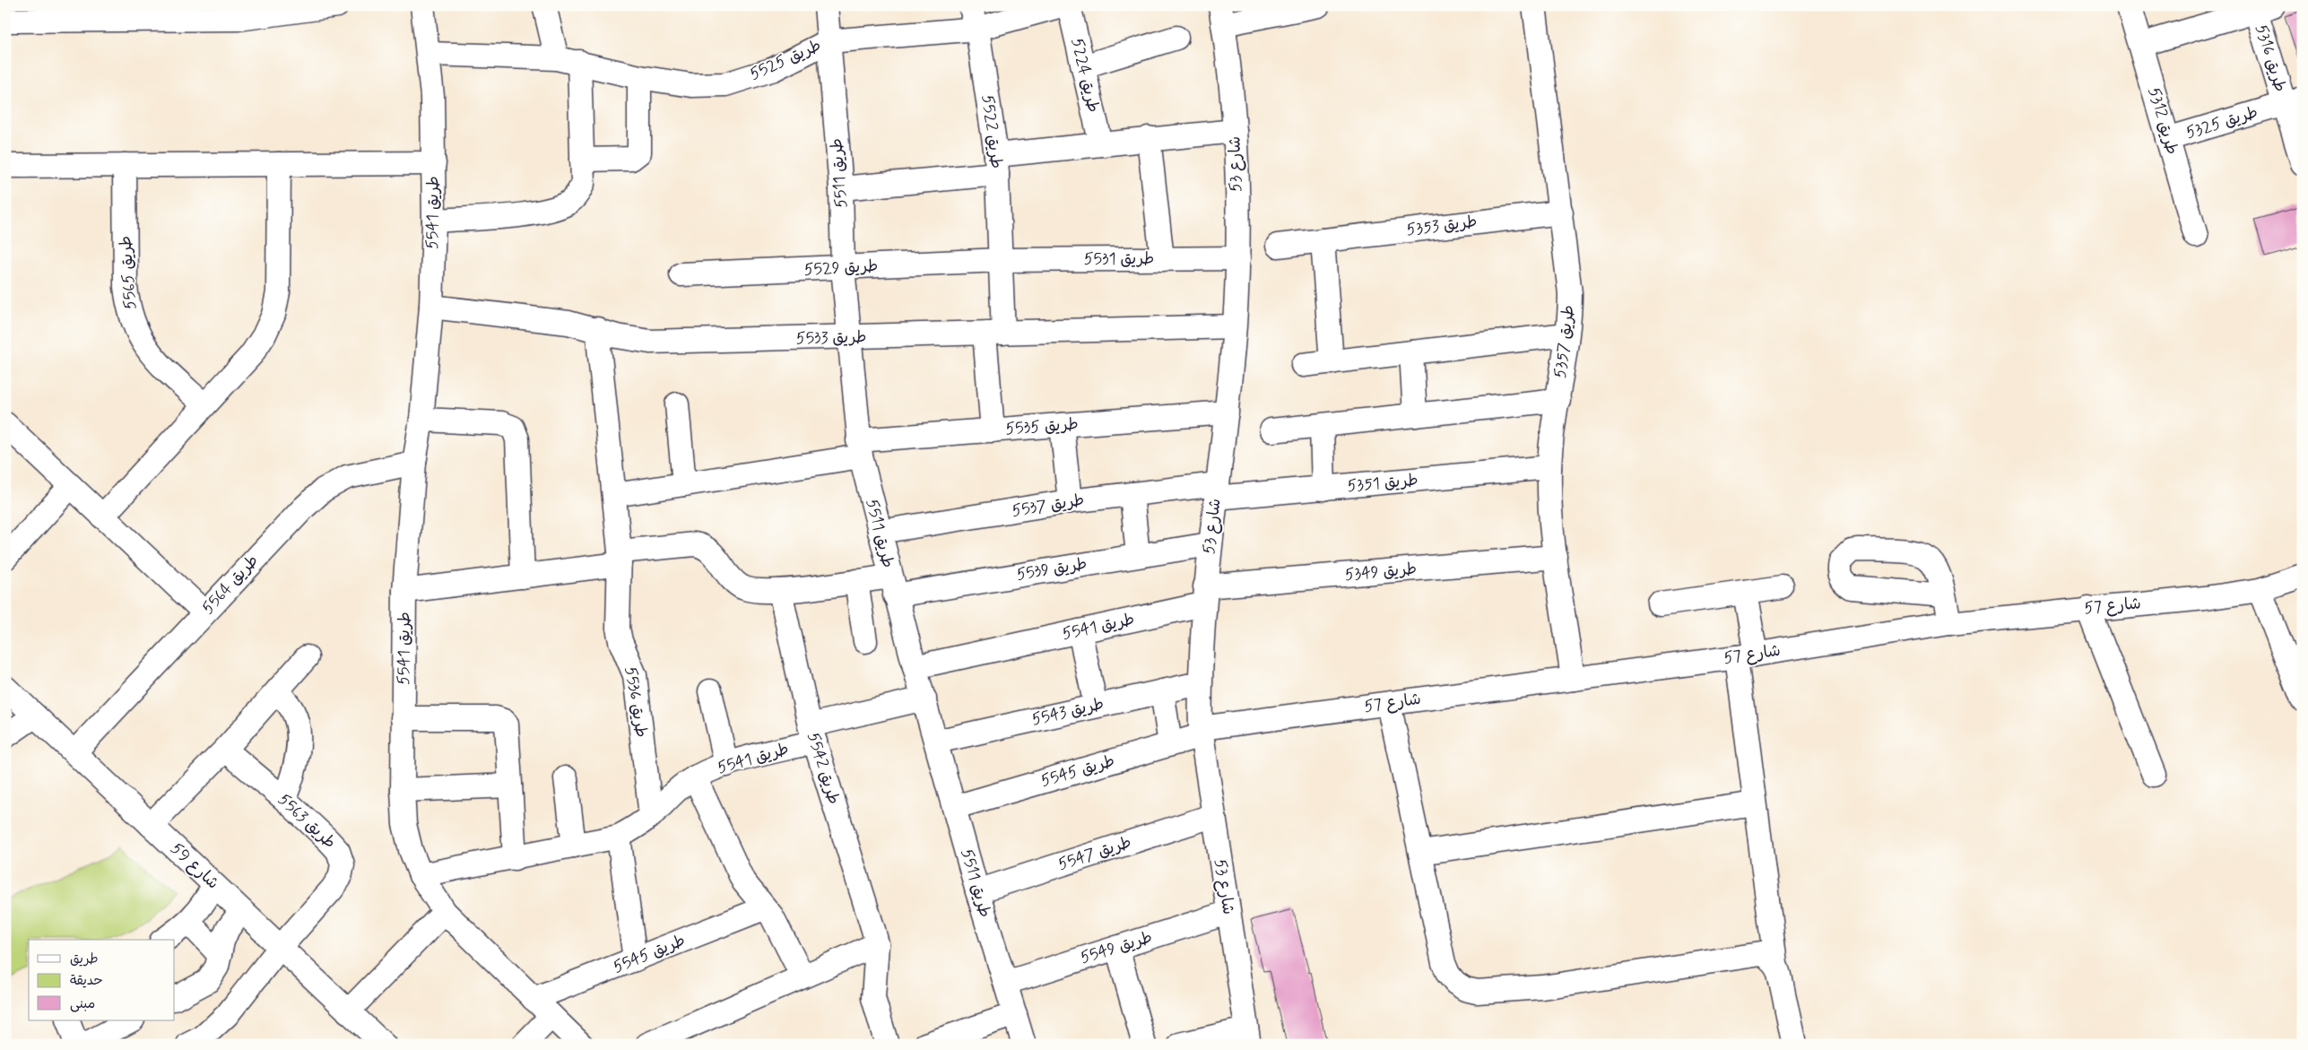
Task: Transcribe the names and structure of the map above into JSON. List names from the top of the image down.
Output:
{
  "streets": {
    "street": [
      "طريق 5316",
      "طريق 5525",
      "طريق 5224",
      "طريق 5312",
      "طريق 5325",
      "طريق 5522",
      "شارع 53",
      "طريق 5511",
      "طريق 5541",
      "طريق 5353",
      "طريق 5531",
      "طريق 5529",
      "طريق 5565",
      "طريق 5533",
      "طريق 5357",
      "طريق 5535",
      "طريق 5351",
      "طريق 5537",
      "طريق 5539",
      "طريق 5349",
      "طريق 5564",
      "شارع 57",
      "طريق 5536",
      "طريق 5543",
      "طريق 5542",
      "طريق 5545",
      "طريق 5563",
      "طريق 5547",
      "شارع 59",
      "طريق 5549"
    ]
  },
  "crossings": [
    ["طريق 5316", "طريق 5325"],
    ["طريق 5525", "طريق 5522"],
    ["طريق 5525", "طريق 5511"],
    ["طريق 5525", "طريق 5541"],
    ["طريق 5312", "طريق 5325"],
    ["طريق 5522", "طريق 5531"],
    ["طريق 5522", "طريق 5529"],
    ["طريق 5522", "طريق 5533"],
    ["طريق 5522", "طريق 5535"],
    ["شارع 53", "طريق 5541"],
    ["شارع 53", "طريق 5531"],
    ["شارع 53", "طريق 5533"],
    ["شارع 53", "طريق 5535"],
    ["شارع 53", "طريق 5351"],
    ["شارع 53", "طريق 5537"],
    ["شارع 53", "طريق 5539"],
    ["شارع 53", "طريق 5349"],
    ["شارع 53", "شارع 57"],
    ["شارع 53", "طريق 5543"],
    ["شارع 53", "طريق 5545"],
    ["شارع 53", "طريق 5547"],
    ["شارع 53", "طريق 5549"],
    ["طريق 5511", "طريق 5541"],
    ["طريق 5511", "طريق 5529"],
    ["طريق 5511", "طريق 5533"],
    ["طريق 5511", "طريق 5535"],
    ["طريق 5511", "طريق 5537"],
    ["طريق 5511", "طريق 5539"],
    ["طريق 5511", "طريق 5543"],
    ["طريق 5511", "طريق 5545"],
    ["طريق 5511", "طريق 5547"],
    ["طريق 5511", "طريق 5549"],
    ["طريق 5541", "طريق 5533"],
    ["طريق 5541", "طريق 5349"],
    ["طريق 5541", "طريق 5564"],
    ["طريق 5541", "طريق 5536"],
    ["طريق 5541", "طريق 5542"],
    ["طريق 5541", "طريق 5545"],
    ["طريق 5353", "طريق 5357"],
    ["طريق 5531", "طريق 5529"],
    ["طريق 5533", "طريق 5536"],
    ["طريق 5357", "طريق 5351"],
    ["طريق 5357", "طريق 5349"],
    ["طريق 5357", "شارع 57"],
    ["طريق 5535", "طريق 5536"],
    ["طريق 5351", "طريق 5537"],
    ["طريق 5564", "شارع 59"],
    ["شارع 57", "طريق 5545"],
    ["طريق 5563", "شارع 59"]
  ],
  "legend": ["طريق", "حديقة", "مبنى"]
}
